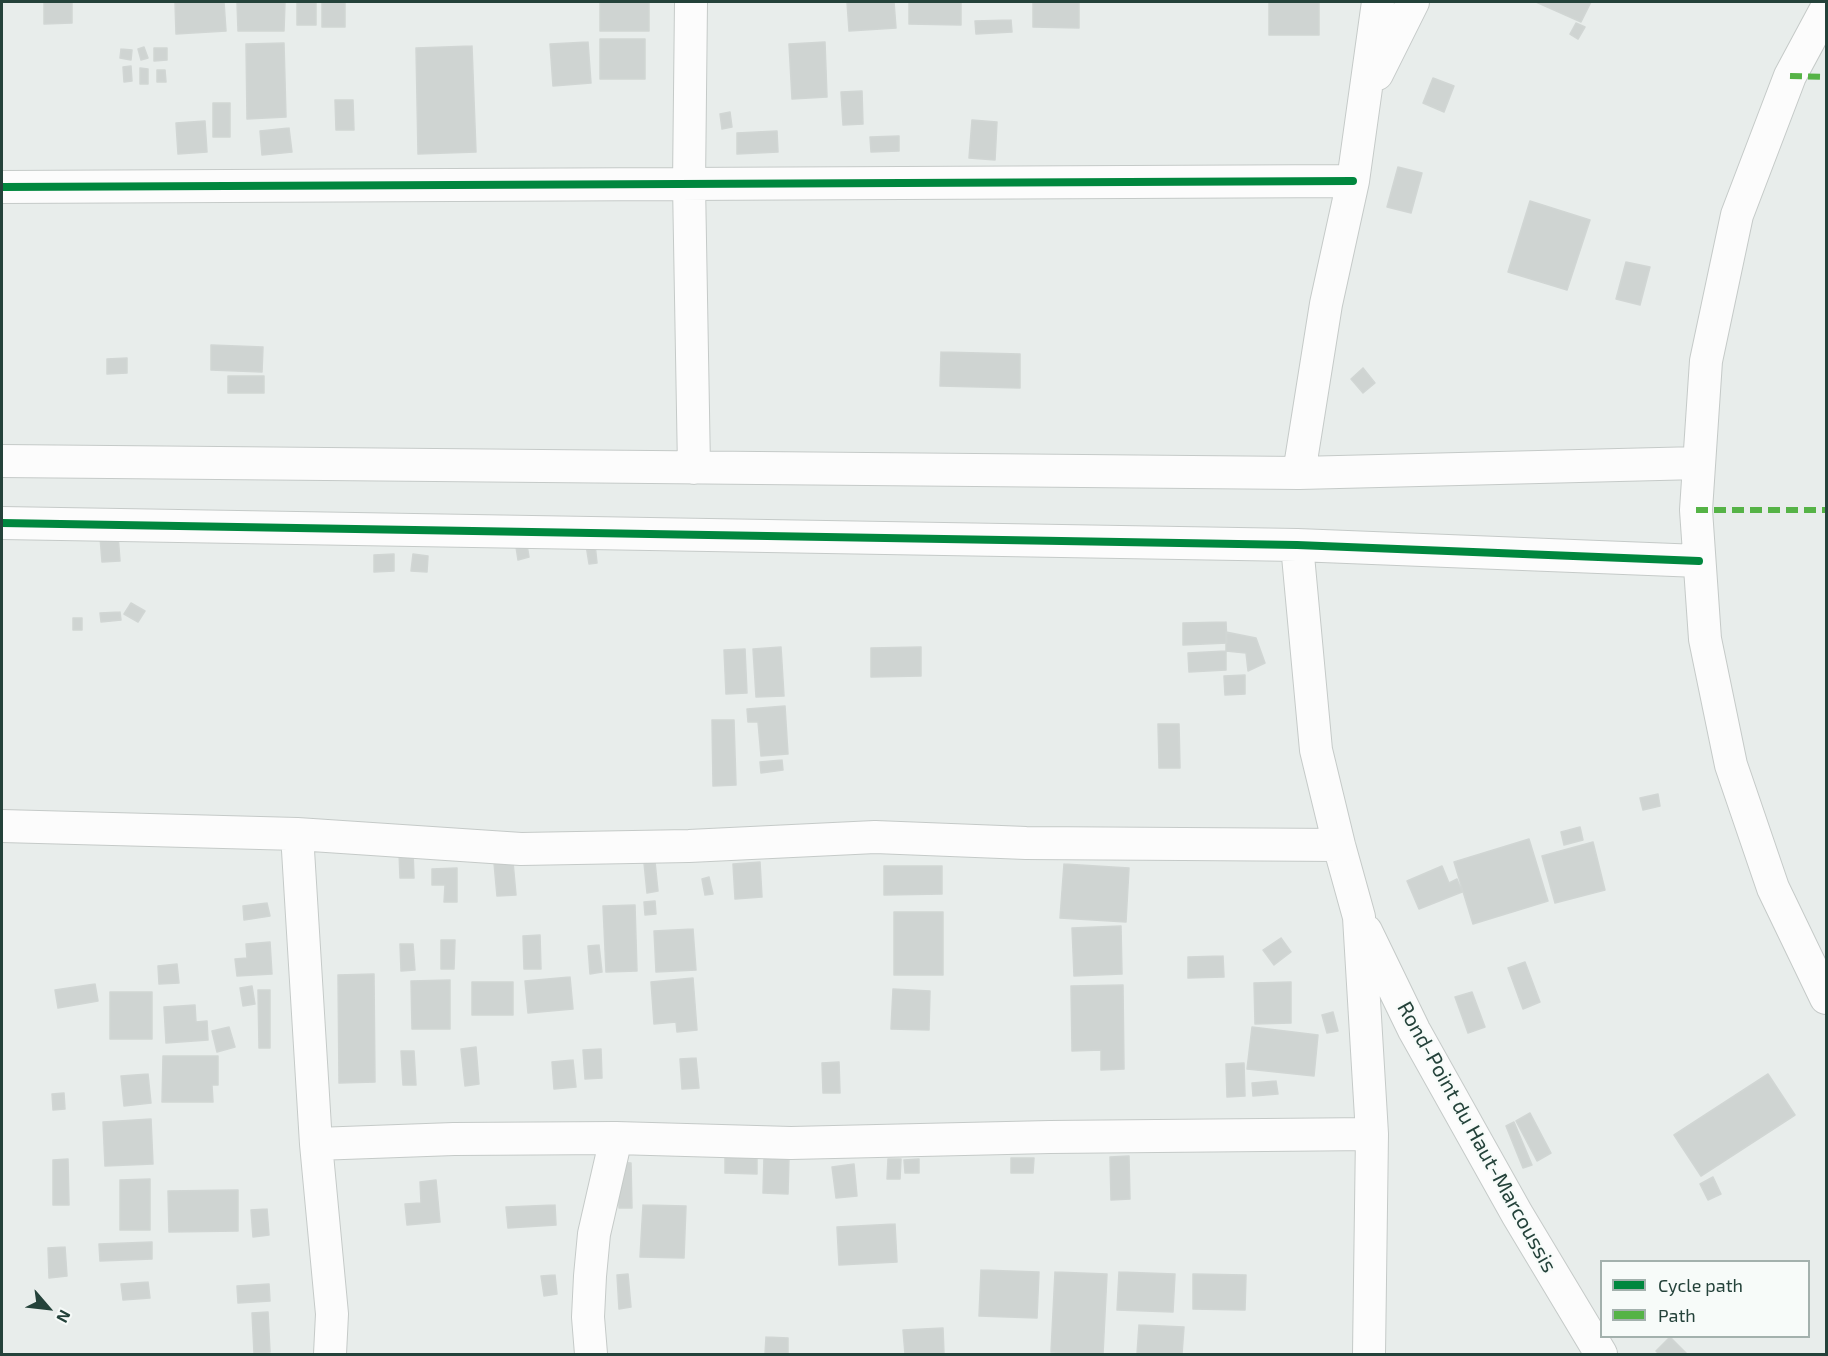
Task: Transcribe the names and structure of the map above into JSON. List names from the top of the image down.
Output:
{
  "streets": {
    "street": ["Rond-Point du Haut-Marcoussis"]
  },
  "legend": ["Cycle path", "Path"],
  "north": "bottom right"
}
